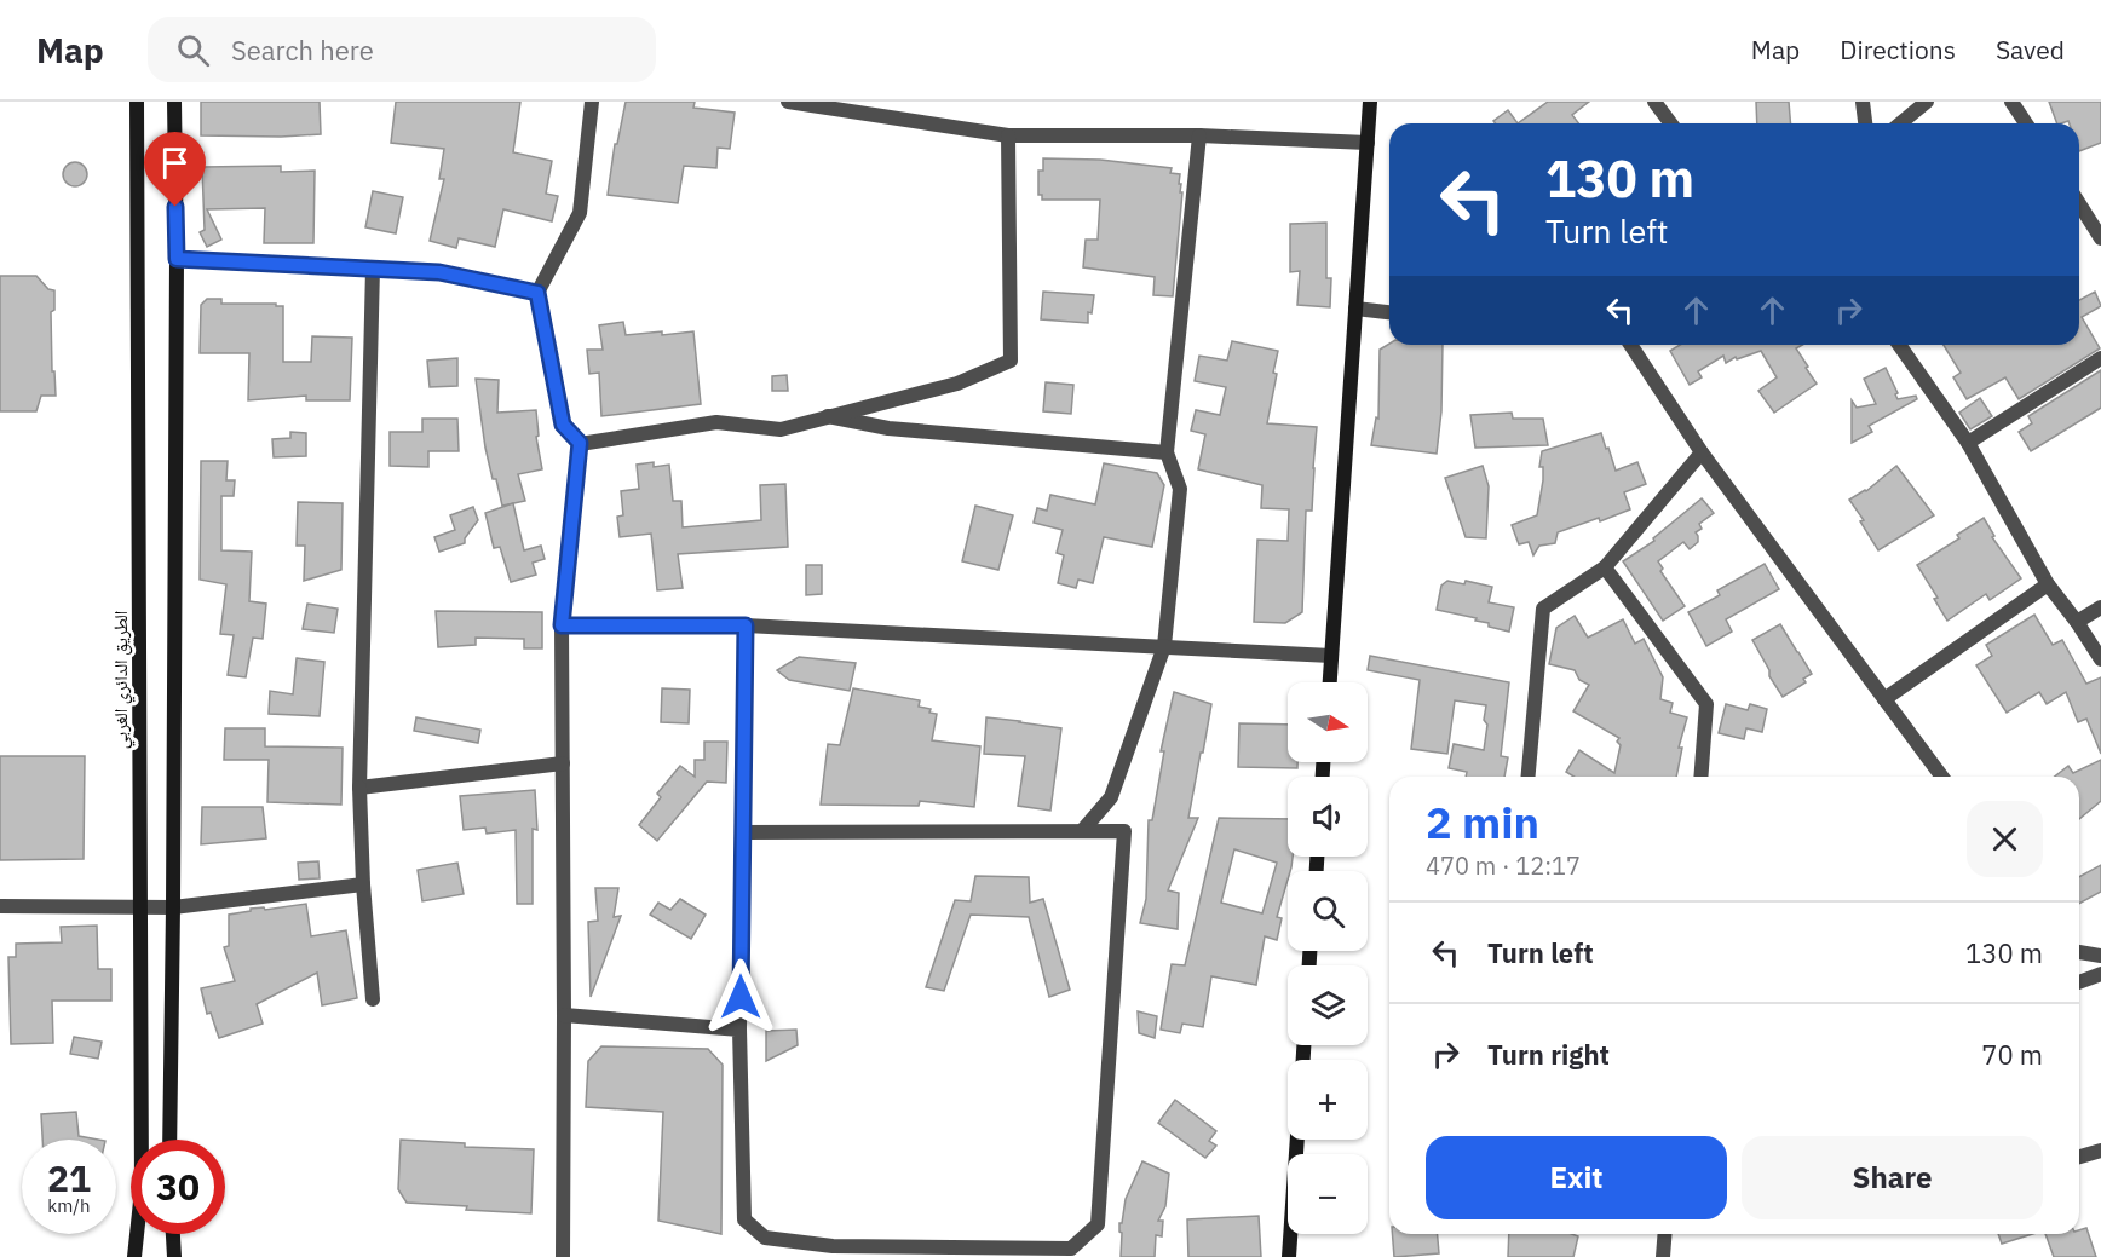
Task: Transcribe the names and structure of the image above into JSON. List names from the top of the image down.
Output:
{
  "streets": {
    "main road": ["الطريق الدائري الغربي"]
  },
  "north": "right",
  "page": {
    "header": "Map",
    "search": "Search here",
    "nav": ["Map", "Directions", "Saved"],
    "turn": ["130 m", "Turn left"],
    "map_buttons": ["+", "−"],
    "heading": ["2 min", "470 m · 12:17"],
    "list": [
      {
        "name": "Turn left",
        "value": "130 m"
      },
      {
        "name": "Turn right",
        "value": "70 m"
      }
    ],
    "buttons": ["Exit", "Share"],
    "speed": "21 km/h",
    "limit": "30"
  }
}
